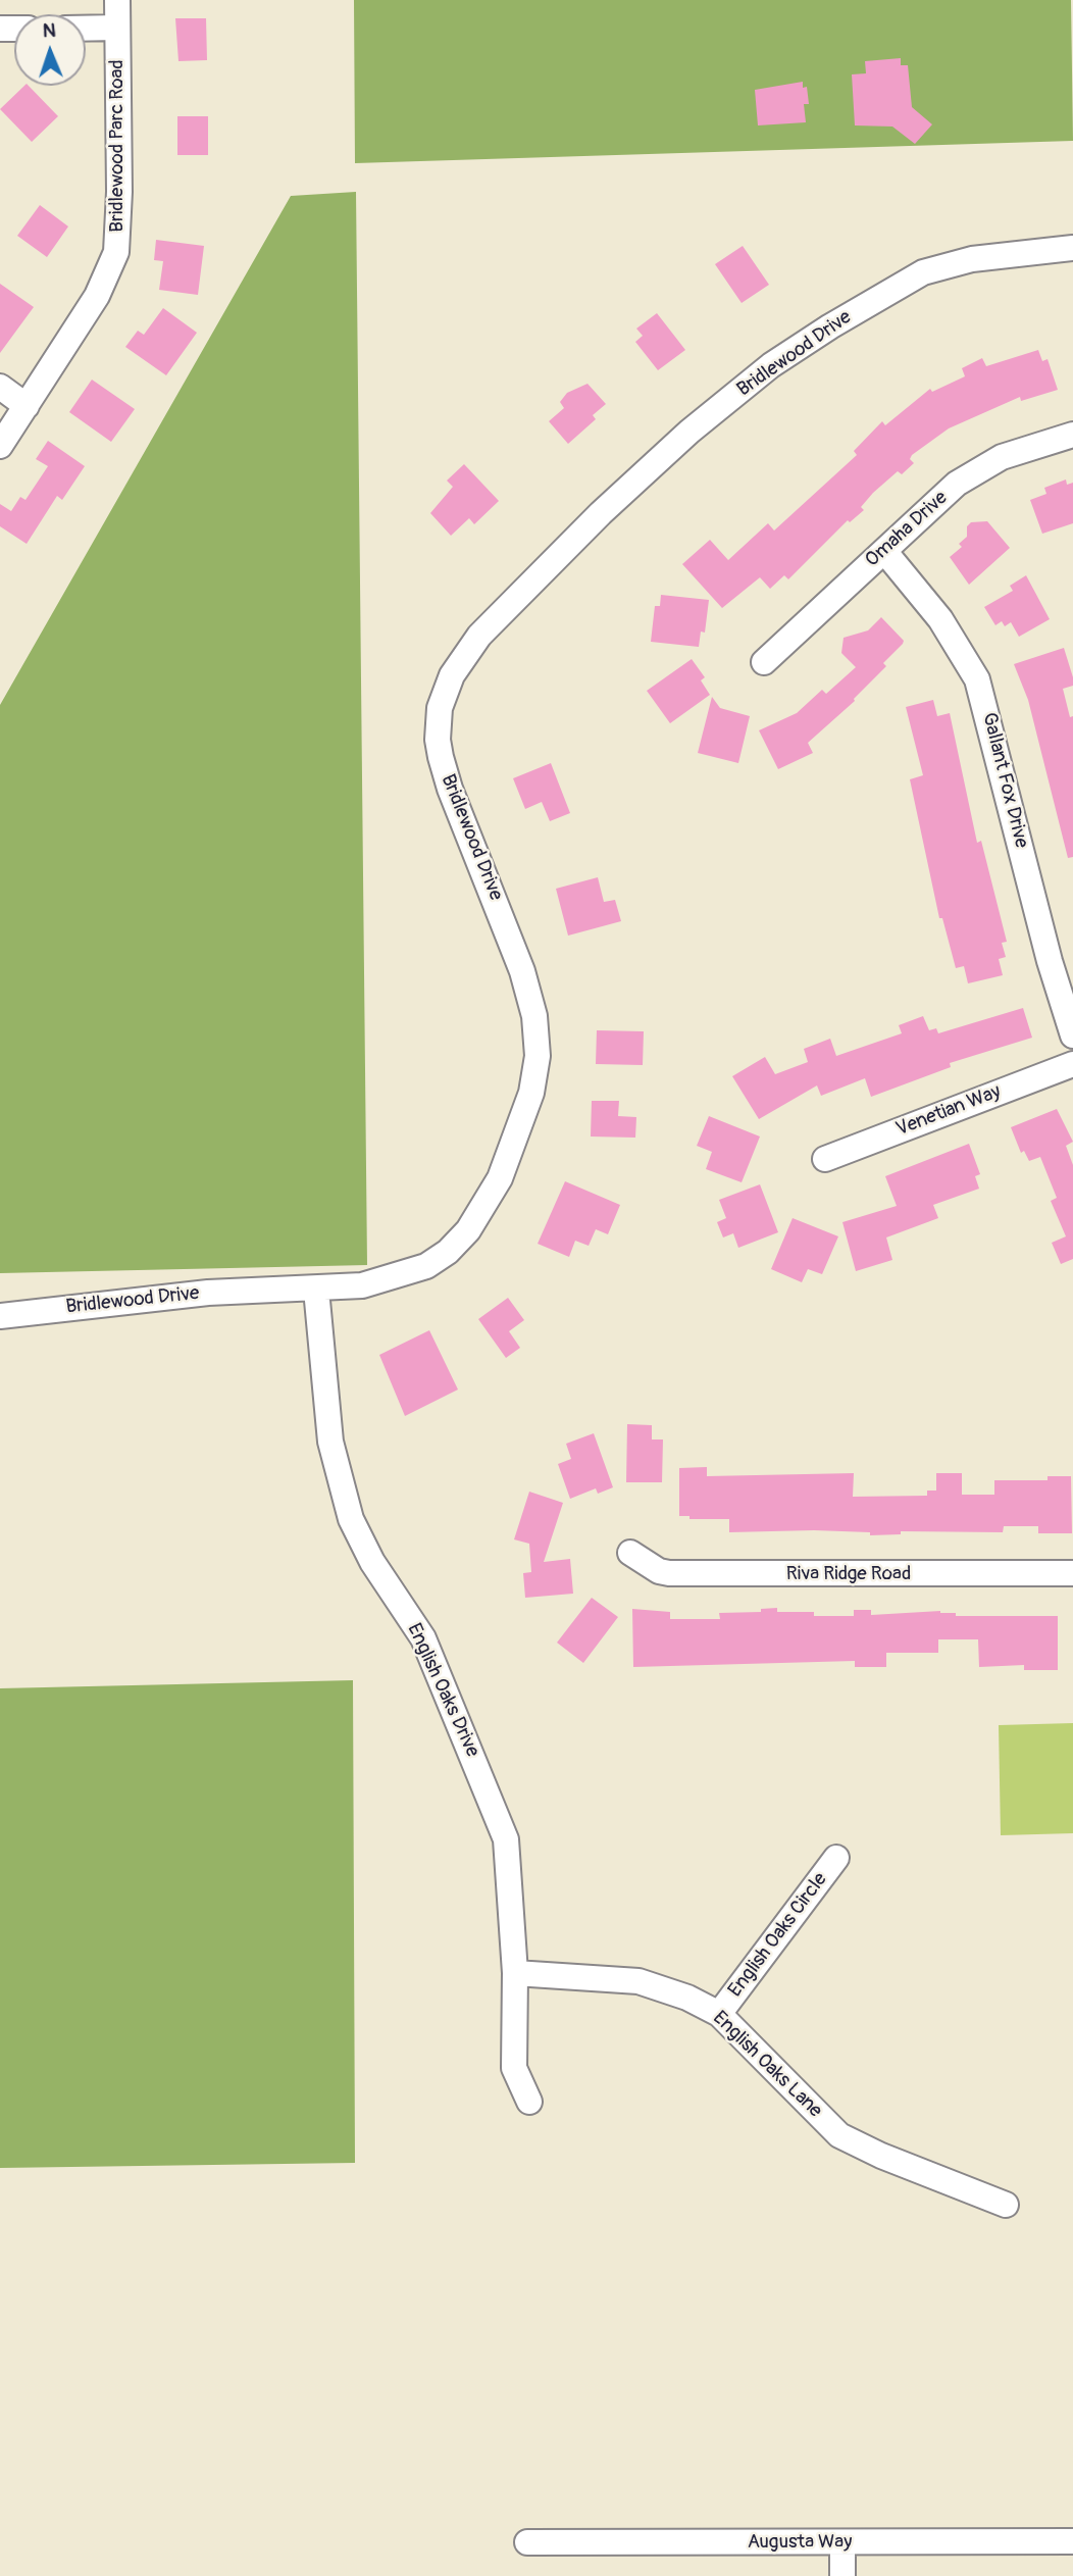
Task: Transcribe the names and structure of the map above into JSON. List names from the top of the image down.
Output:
{
  "streets": {
    "street": [
      "Bridlewood Parc Road",
      "Bridlewood Drive",
      "Omaha Drive",
      "Gallant Fox Drive",
      "Venetian Way",
      "Riva Ridge Road",
      "English Oaks Drive",
      "English Oaks Circle",
      "English Oaks Lane",
      "Augusta Way"
    ]
  },
  "crossings": [
    ["Bridlewood Drive", "English Oaks Drive"],
    ["Omaha Drive", "Gallant Fox Drive"],
    ["English Oaks Drive", "English Oaks Lane"],
    ["English Oaks Circle", "English Oaks Lane"]
  ],
  "north": "top"
}
